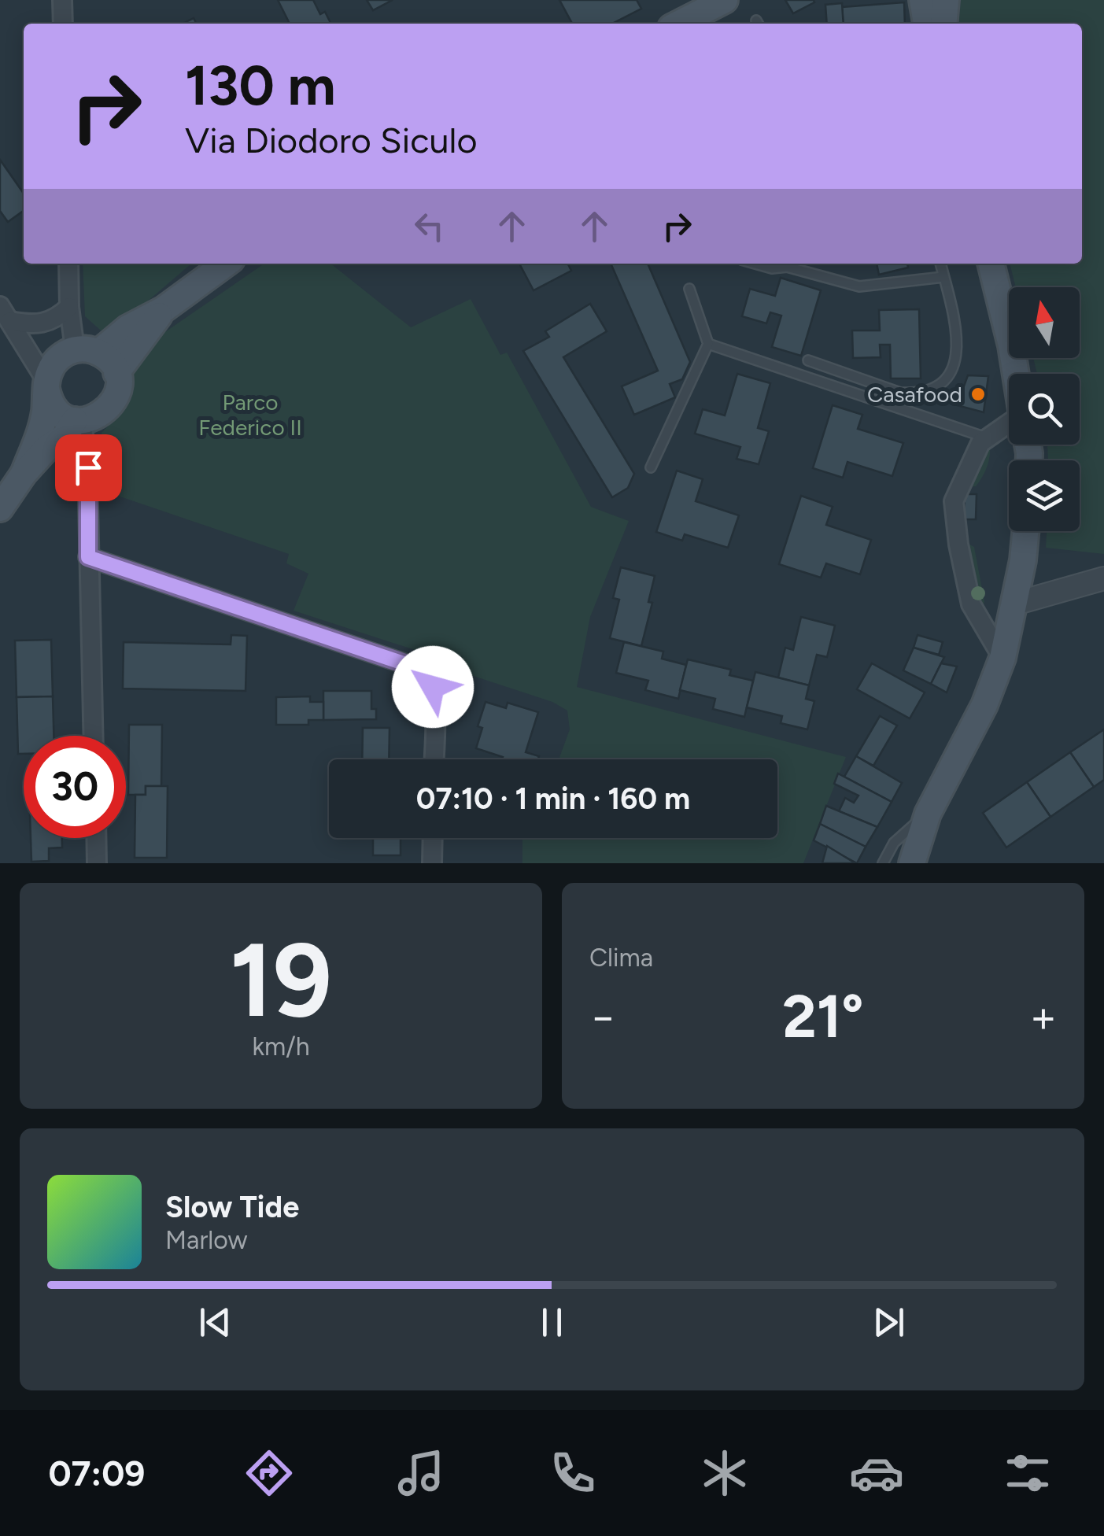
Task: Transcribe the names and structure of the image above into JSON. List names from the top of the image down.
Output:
{
  "parks": ["Parco Federico II"],
  "places": ["Casafood"],
  "north": "top",
  "page": {
    "turn": ["130 m", "Via Diodoro Siculo"],
    "limit": "30",
    "trip": "07:10 · 1 min · 160 m",
    "tile": [
      ["19", "km/h"],
      "Clima"
    ],
    "heat": ["−", "21°", "+"],
    "song": ["Slow Tide", "Marlow"],
    "tabs": "07:09"
  }
}
